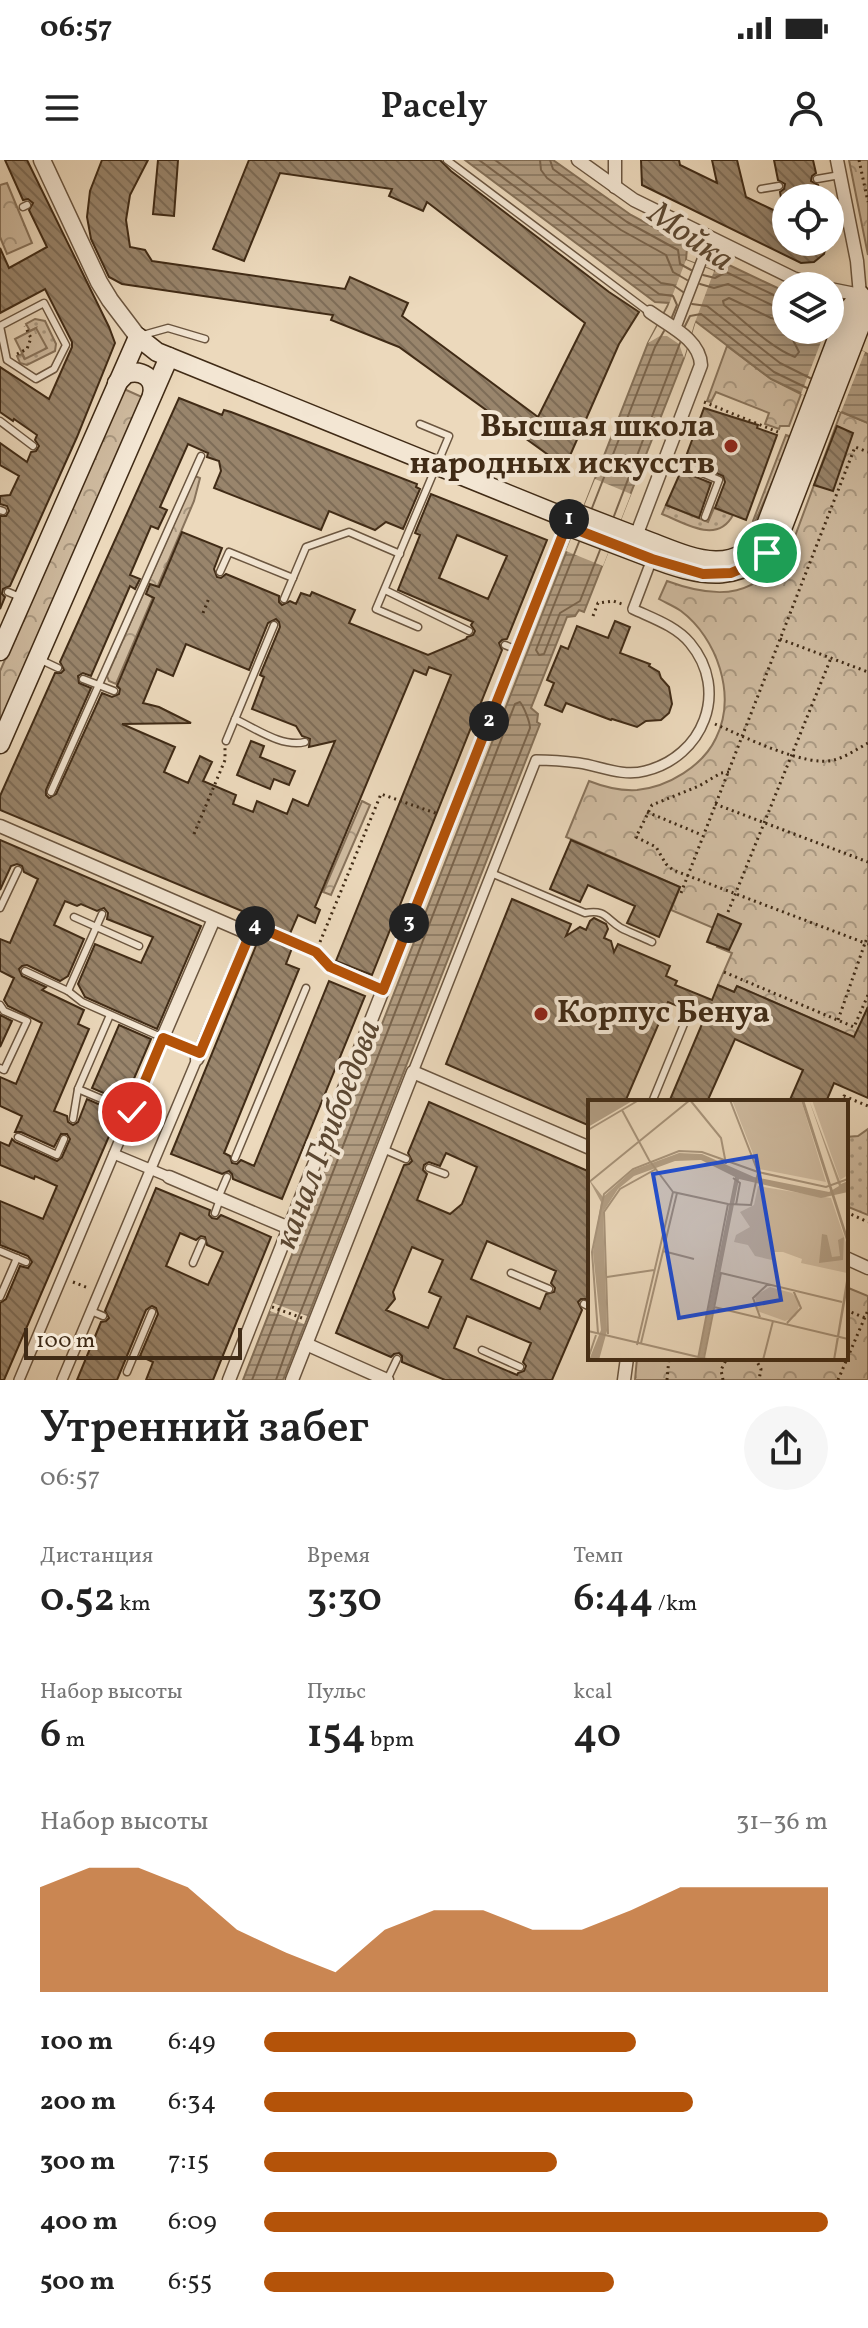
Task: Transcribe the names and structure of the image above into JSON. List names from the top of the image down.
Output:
{
  "water": ["Мойка", "канал Грибоедова"],
  "places": ["Высшая школа народных искусств", "Корпус Бенуа"],
  "scale_bar": "100 m",
  "page": {
    "status": "06:57",
    "header": "Pacely",
    "pins": [
      "1",
      "2",
      "3",
      "4"
    ],
    "scale": "100 m",
    "heading": ["Утренний забег", "06:57"],
    "stats": [
      ["Дистанция", "0.52 km"],
      ["Время", "3:30"],
      ["Темп", "6:44 /km"],
      ["Набор высоты", "6 m"],
      ["Пульс", "154 bpm"],
      ["kcal", "40"]
    ],
    "chart": ["Набор высоты", "31–36 m"],
    "list": [
      {
        "name": "100 m",
        "note": "6:49"
      },
      {
        "name": "200 m",
        "note": "6:34"
      },
      {
        "name": "300 m",
        "note": "7:15"
      },
      {
        "name": "400 m",
        "note": "6:09"
      },
      {
        "name": "500 m",
        "note": "6:55"
      }
    ]
  }
}
